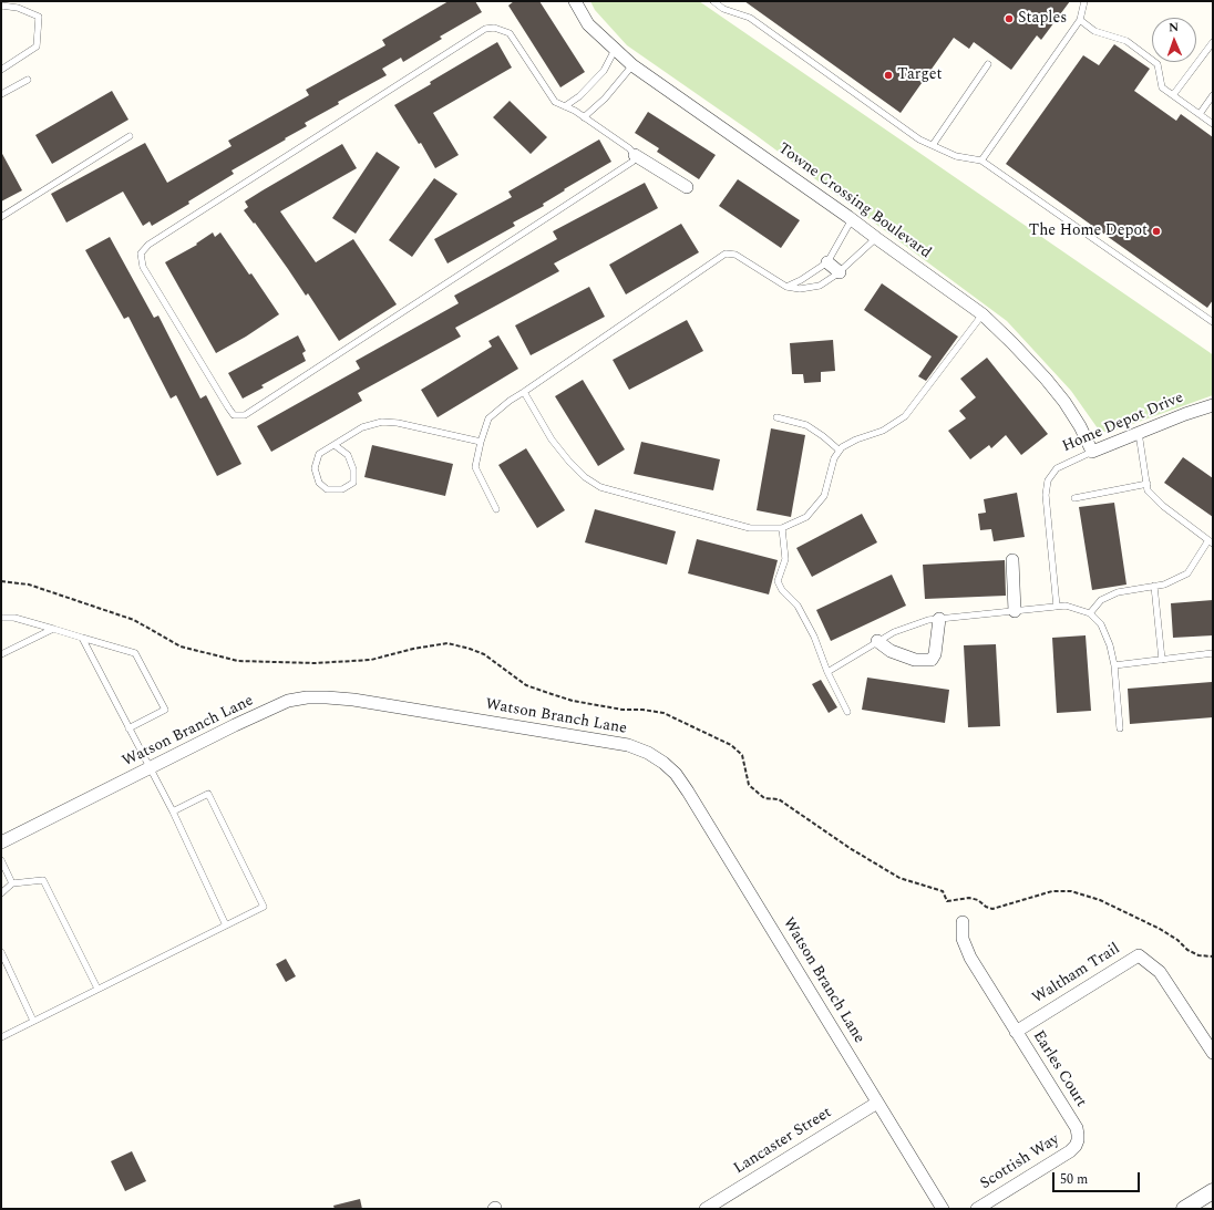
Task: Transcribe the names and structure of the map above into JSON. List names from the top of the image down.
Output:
{
  "streets": {
    "street": [
      "Towne Crossing Boulevard",
      "Home Depot Drive",
      "Watson Branch Lane",
      "Waltham Trail",
      "Earles Court",
      "Lancaster Street",
      "Scottish Way"
    ]
  },
  "crossings": [
    ["Towne Crossing Boulevard", "Home Depot Drive"],
    ["Watson Branch Lane", "Lancaster Street"],
    ["Waltham Trail", "Earles Court"],
    ["Earles Court", "Scottish Way"]
  ],
  "places": ["Staples", "Target", "The Home Depot"],
  "scale_bar": "50 m",
  "north": "top"
}
